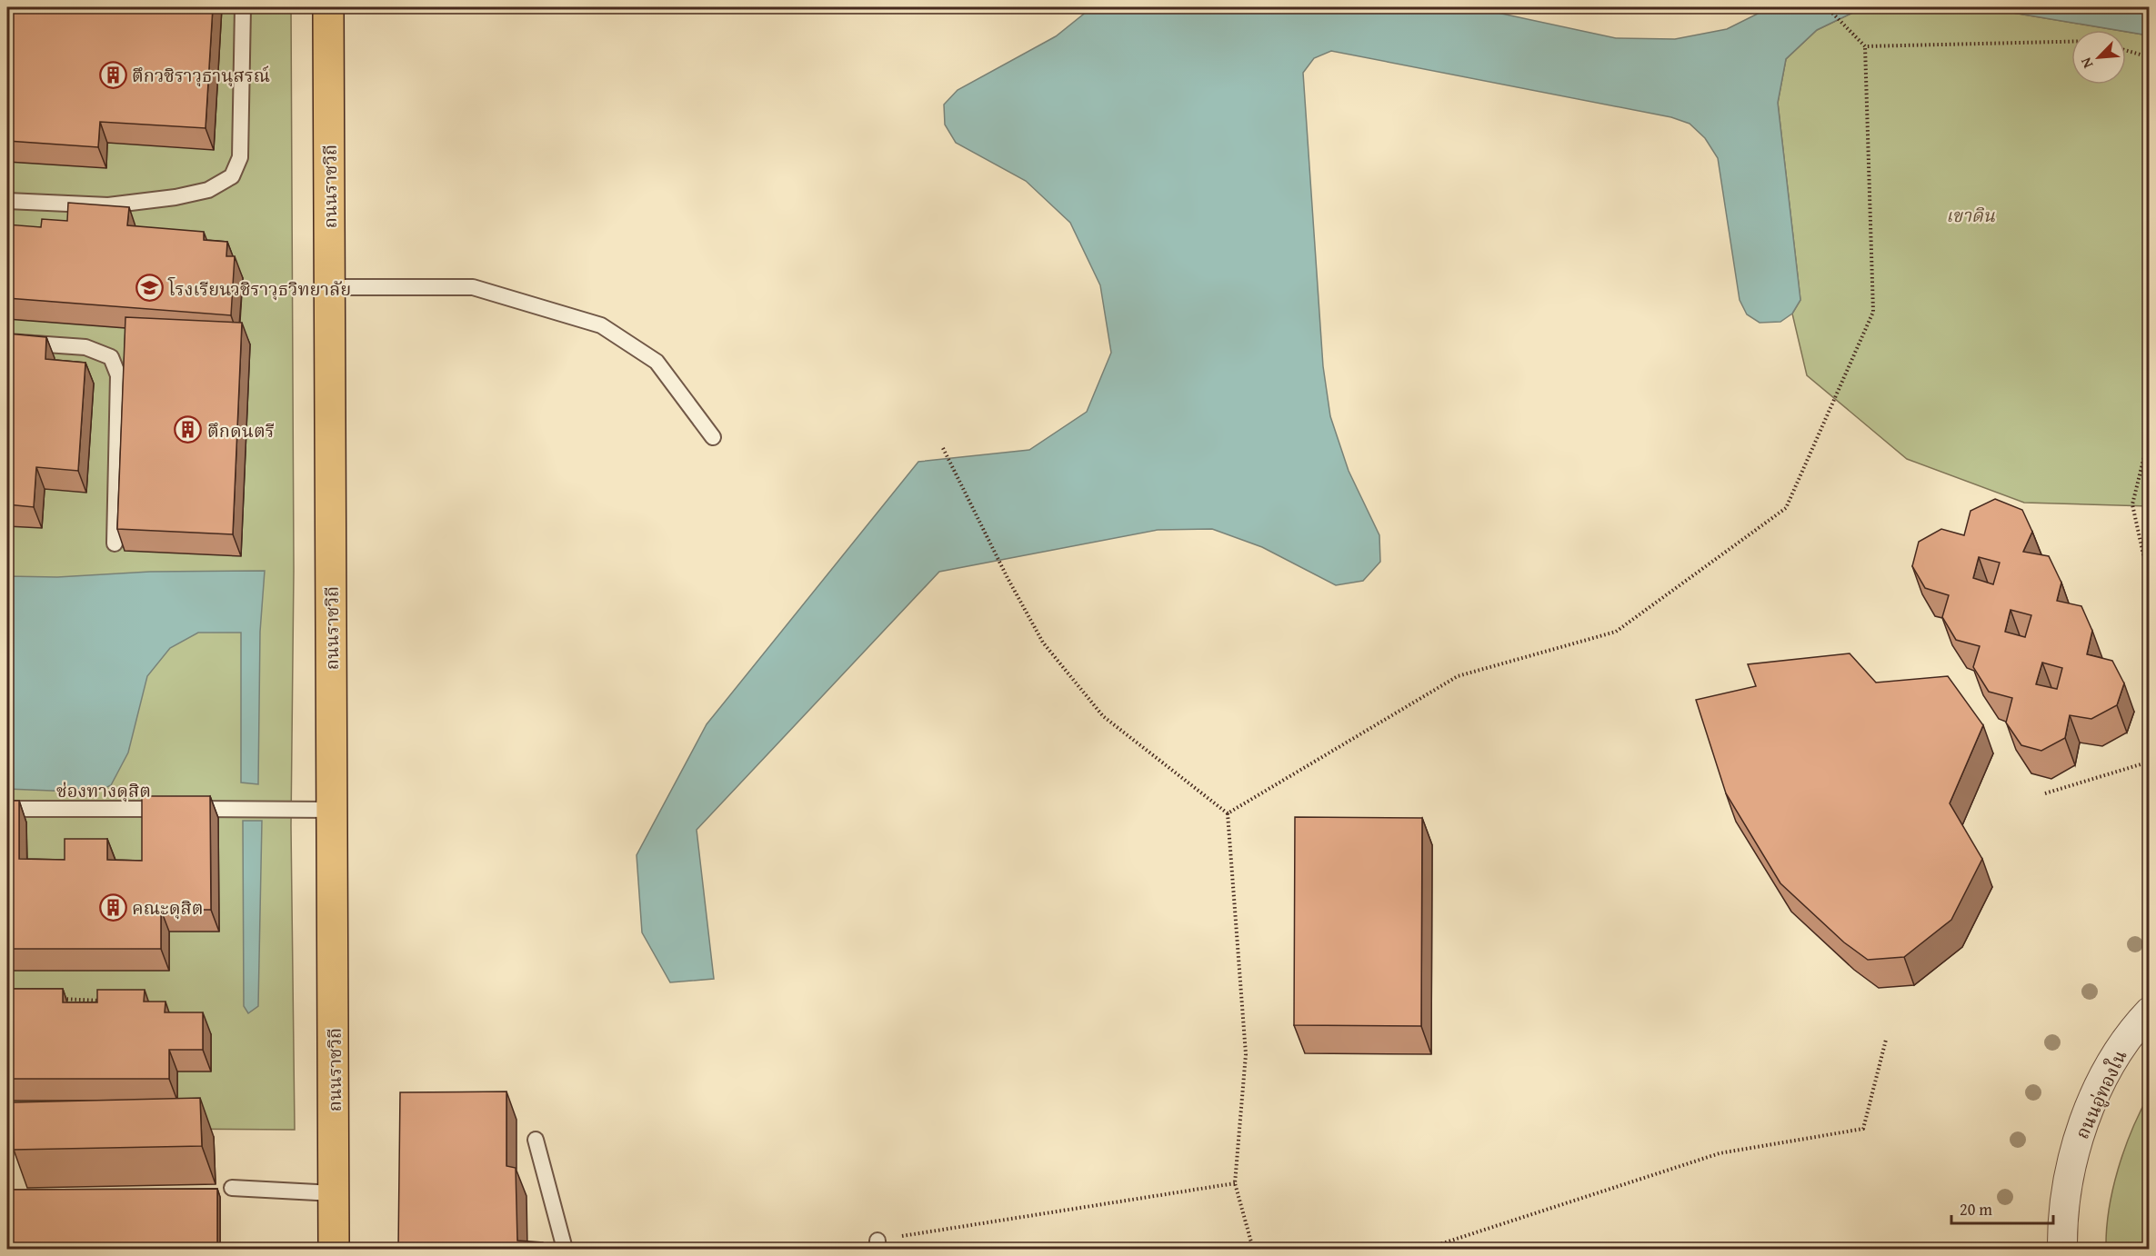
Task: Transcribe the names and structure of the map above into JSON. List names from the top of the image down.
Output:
{
  "streets": {
    "main road": ["ถนนราชวิถี"],
    "street": ["ถนนอู่ทองใน"],
    "lane": ["ช่องทางดุสิต"]
  },
  "crossings": [
    ["ถนนราชวิถี", "ช่องทางดุสิต"]
  ],
  "parks": ["เขาดิน"],
  "places": {
    "building": ["ตึกวชิราวุธานุสรณ์", "ตึกดนตรี", "คณะดุสิต"],
    "school or university": ["โรงเรียนวชิราวุธวิทยาลัย"]
  },
  "scale_bar": "20 m",
  "north": "bottom left"
}
